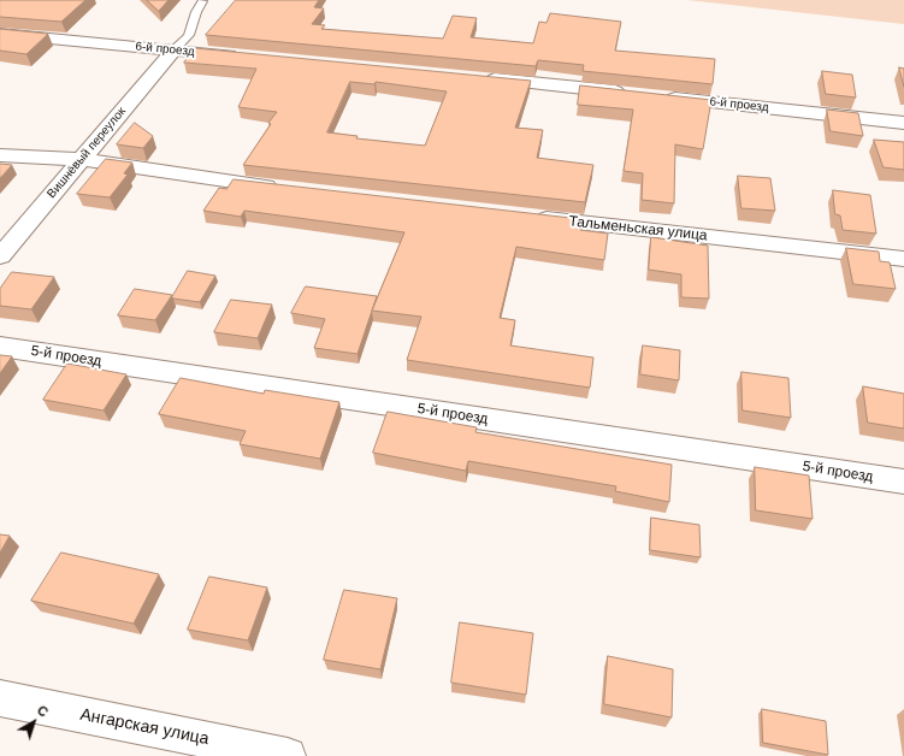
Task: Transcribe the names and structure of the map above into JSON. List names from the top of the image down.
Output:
{
  "streets": {
    "street": [
      "6-й проезд",
      "Вишнёвый переулок",
      "Тальменьская улица",
      "5-й проезд",
      "Ангарская улица"
    ]
  },
  "crossings": [
    ["6-й проезд", "Вишнёвый переулок"]
  ],
  "north": "top right"
}
